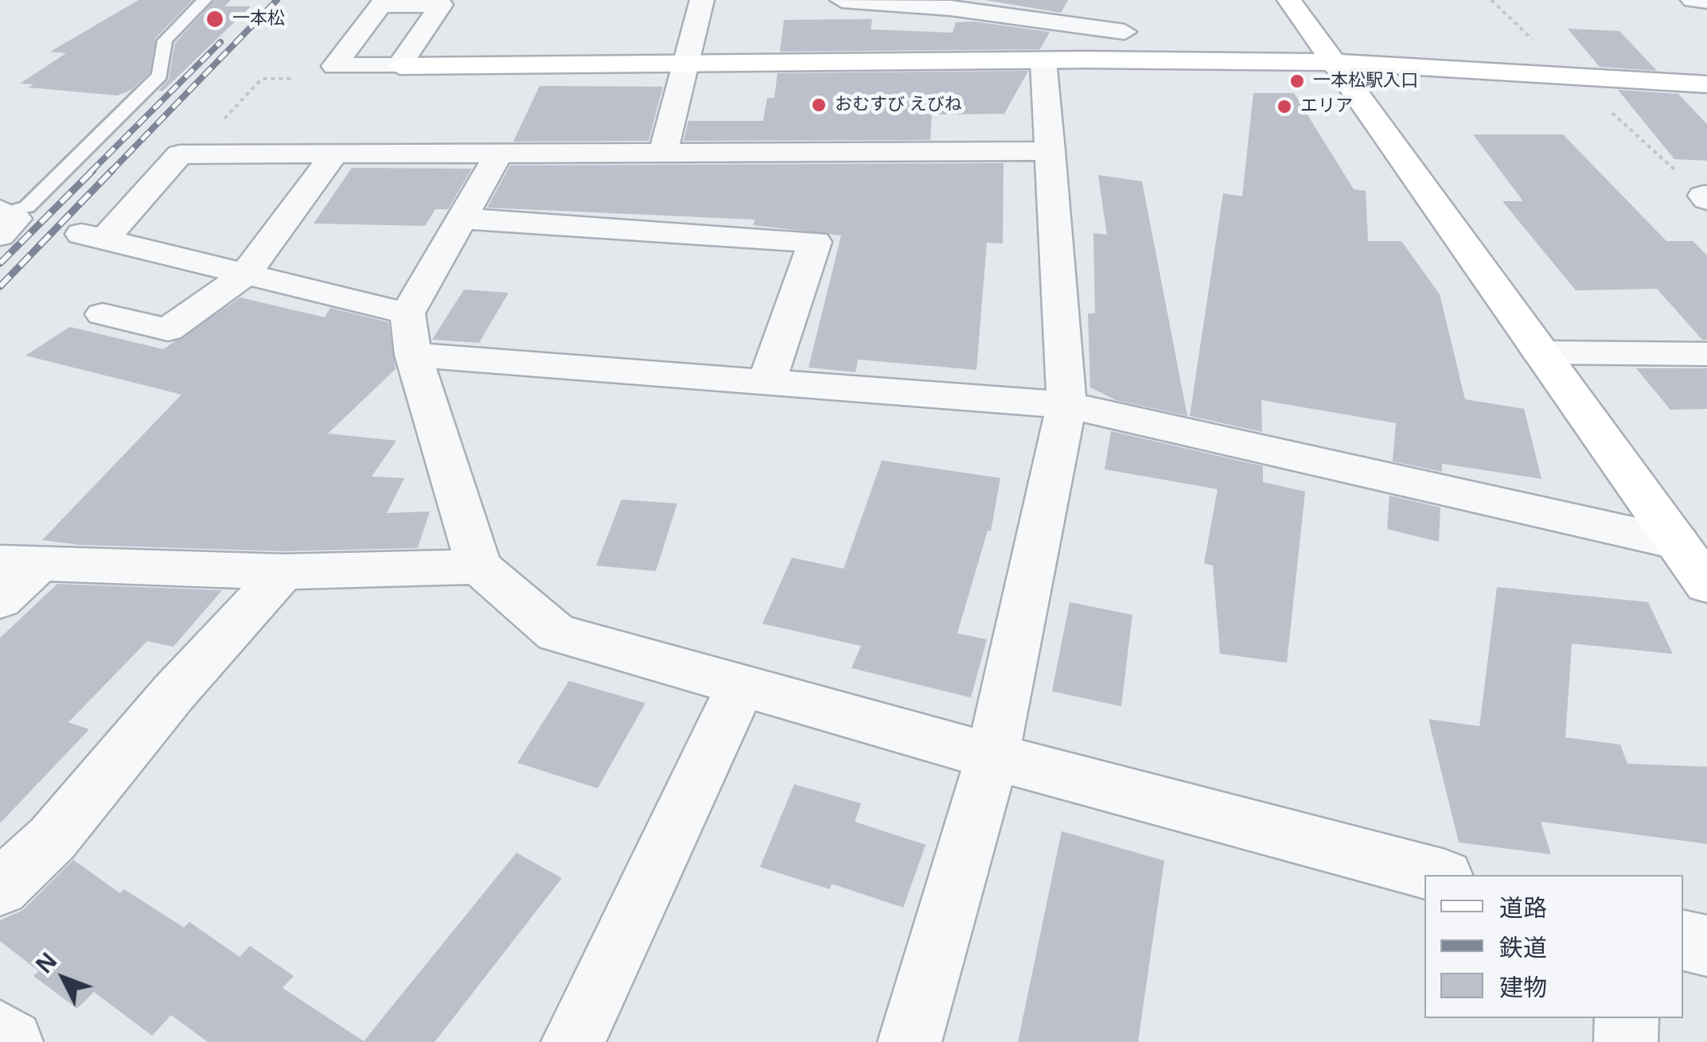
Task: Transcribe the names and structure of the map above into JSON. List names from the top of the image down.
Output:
{
  "places": [
    "一本松",
    "一本松駅入口",
    "おむすび えびね",
    "エリア"
  ],
  "legend": ["道路", "鉄道", "建物"],
  "north": "top left"
}
